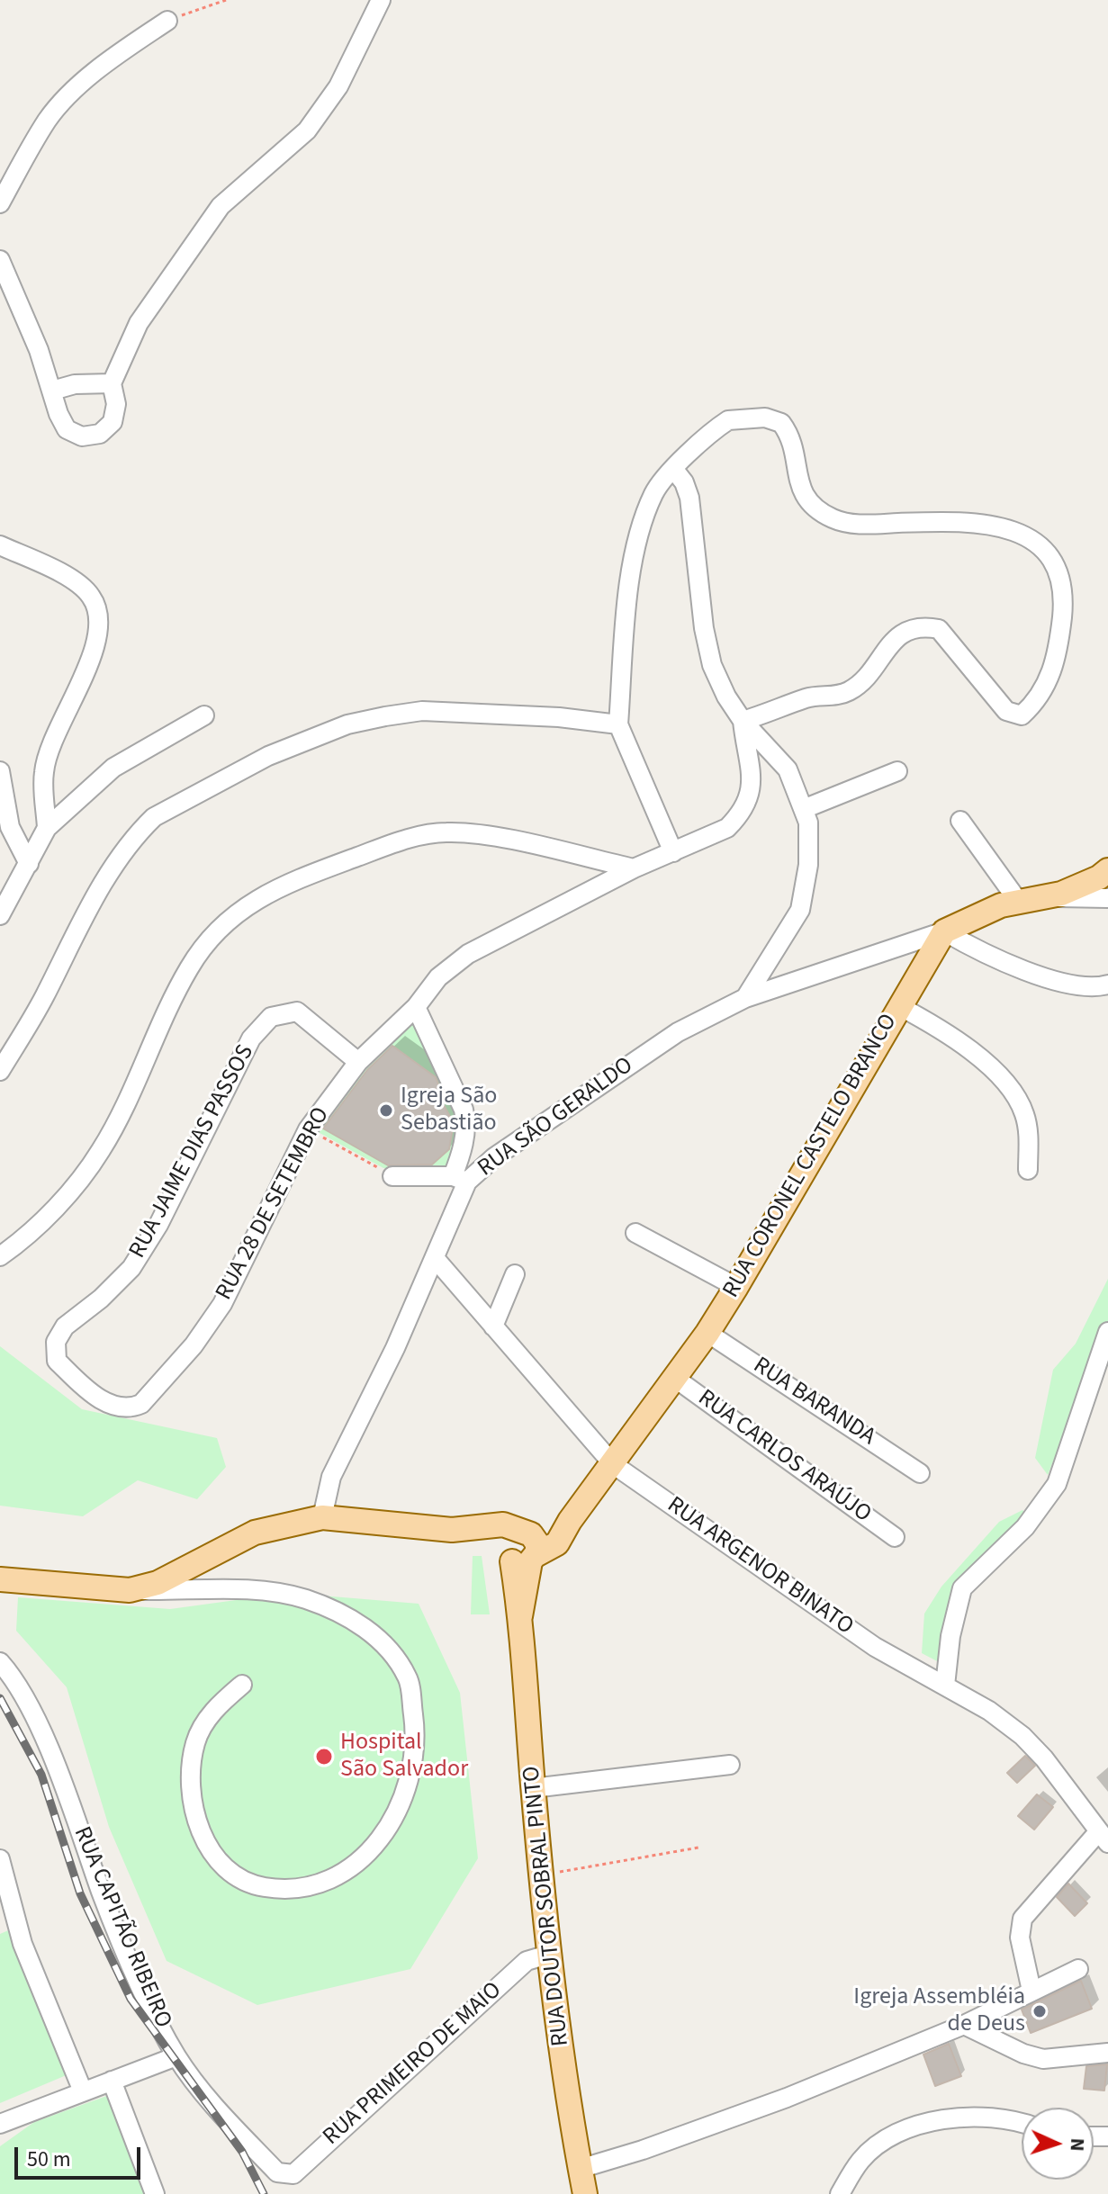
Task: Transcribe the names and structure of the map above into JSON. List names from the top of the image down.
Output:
{
  "streets": {
    "main road": ["RUA CORONEL CASTELO BRANCO", "RUA DOUTOR SOBRAL PINTO"],
    "street": [
      "RUA SÃO GERALDO",
      "RUA JAIME DIAS PASSOS",
      "RUA 28 DE SETEMBRO",
      "RUA BARANDA",
      "RUA CARLOS ARAÚJO",
      "RUA ARGENOR BINATO",
      "RUA CAPITÃO RIBEIRO",
      "RUA PRIMEIRO DE MAIO"
    ]
  },
  "crossings": [
    ["RUA SÃO GERALDO", "RUA CORONEL CASTELO BRANCO"],
    ["RUA SÃO GERALDO", "RUA ARGENOR BINATO"],
    ["RUA JAIME DIAS PASSOS", "RUA 28 DE SETEMBRO"],
    ["RUA CORONEL CASTELO BRANCO", "RUA BARANDA"],
    ["RUA CORONEL CASTELO BRANCO", "RUA CARLOS ARAÚJO"],
    ["RUA CORONEL CASTELO BRANCO", "RUA ARGENOR BINATO"],
    ["RUA CORONEL CASTELO BRANCO", "RUA DOUTOR SOBRAL PINTO"],
    ["RUA DOUTOR SOBRAL PINTO", "RUA PRIMEIRO DE MAIO"],
    ["RUA CAPITÃO RIBEIRO", "RUA PRIMEIRO DE MAIO"]
  ],
  "places": ["Igreja São Sebastião", "Hospital São Salvador", "Igreja Assembléia de Deus"],
  "scale_bar": "50 m",
  "north": "right"
}
